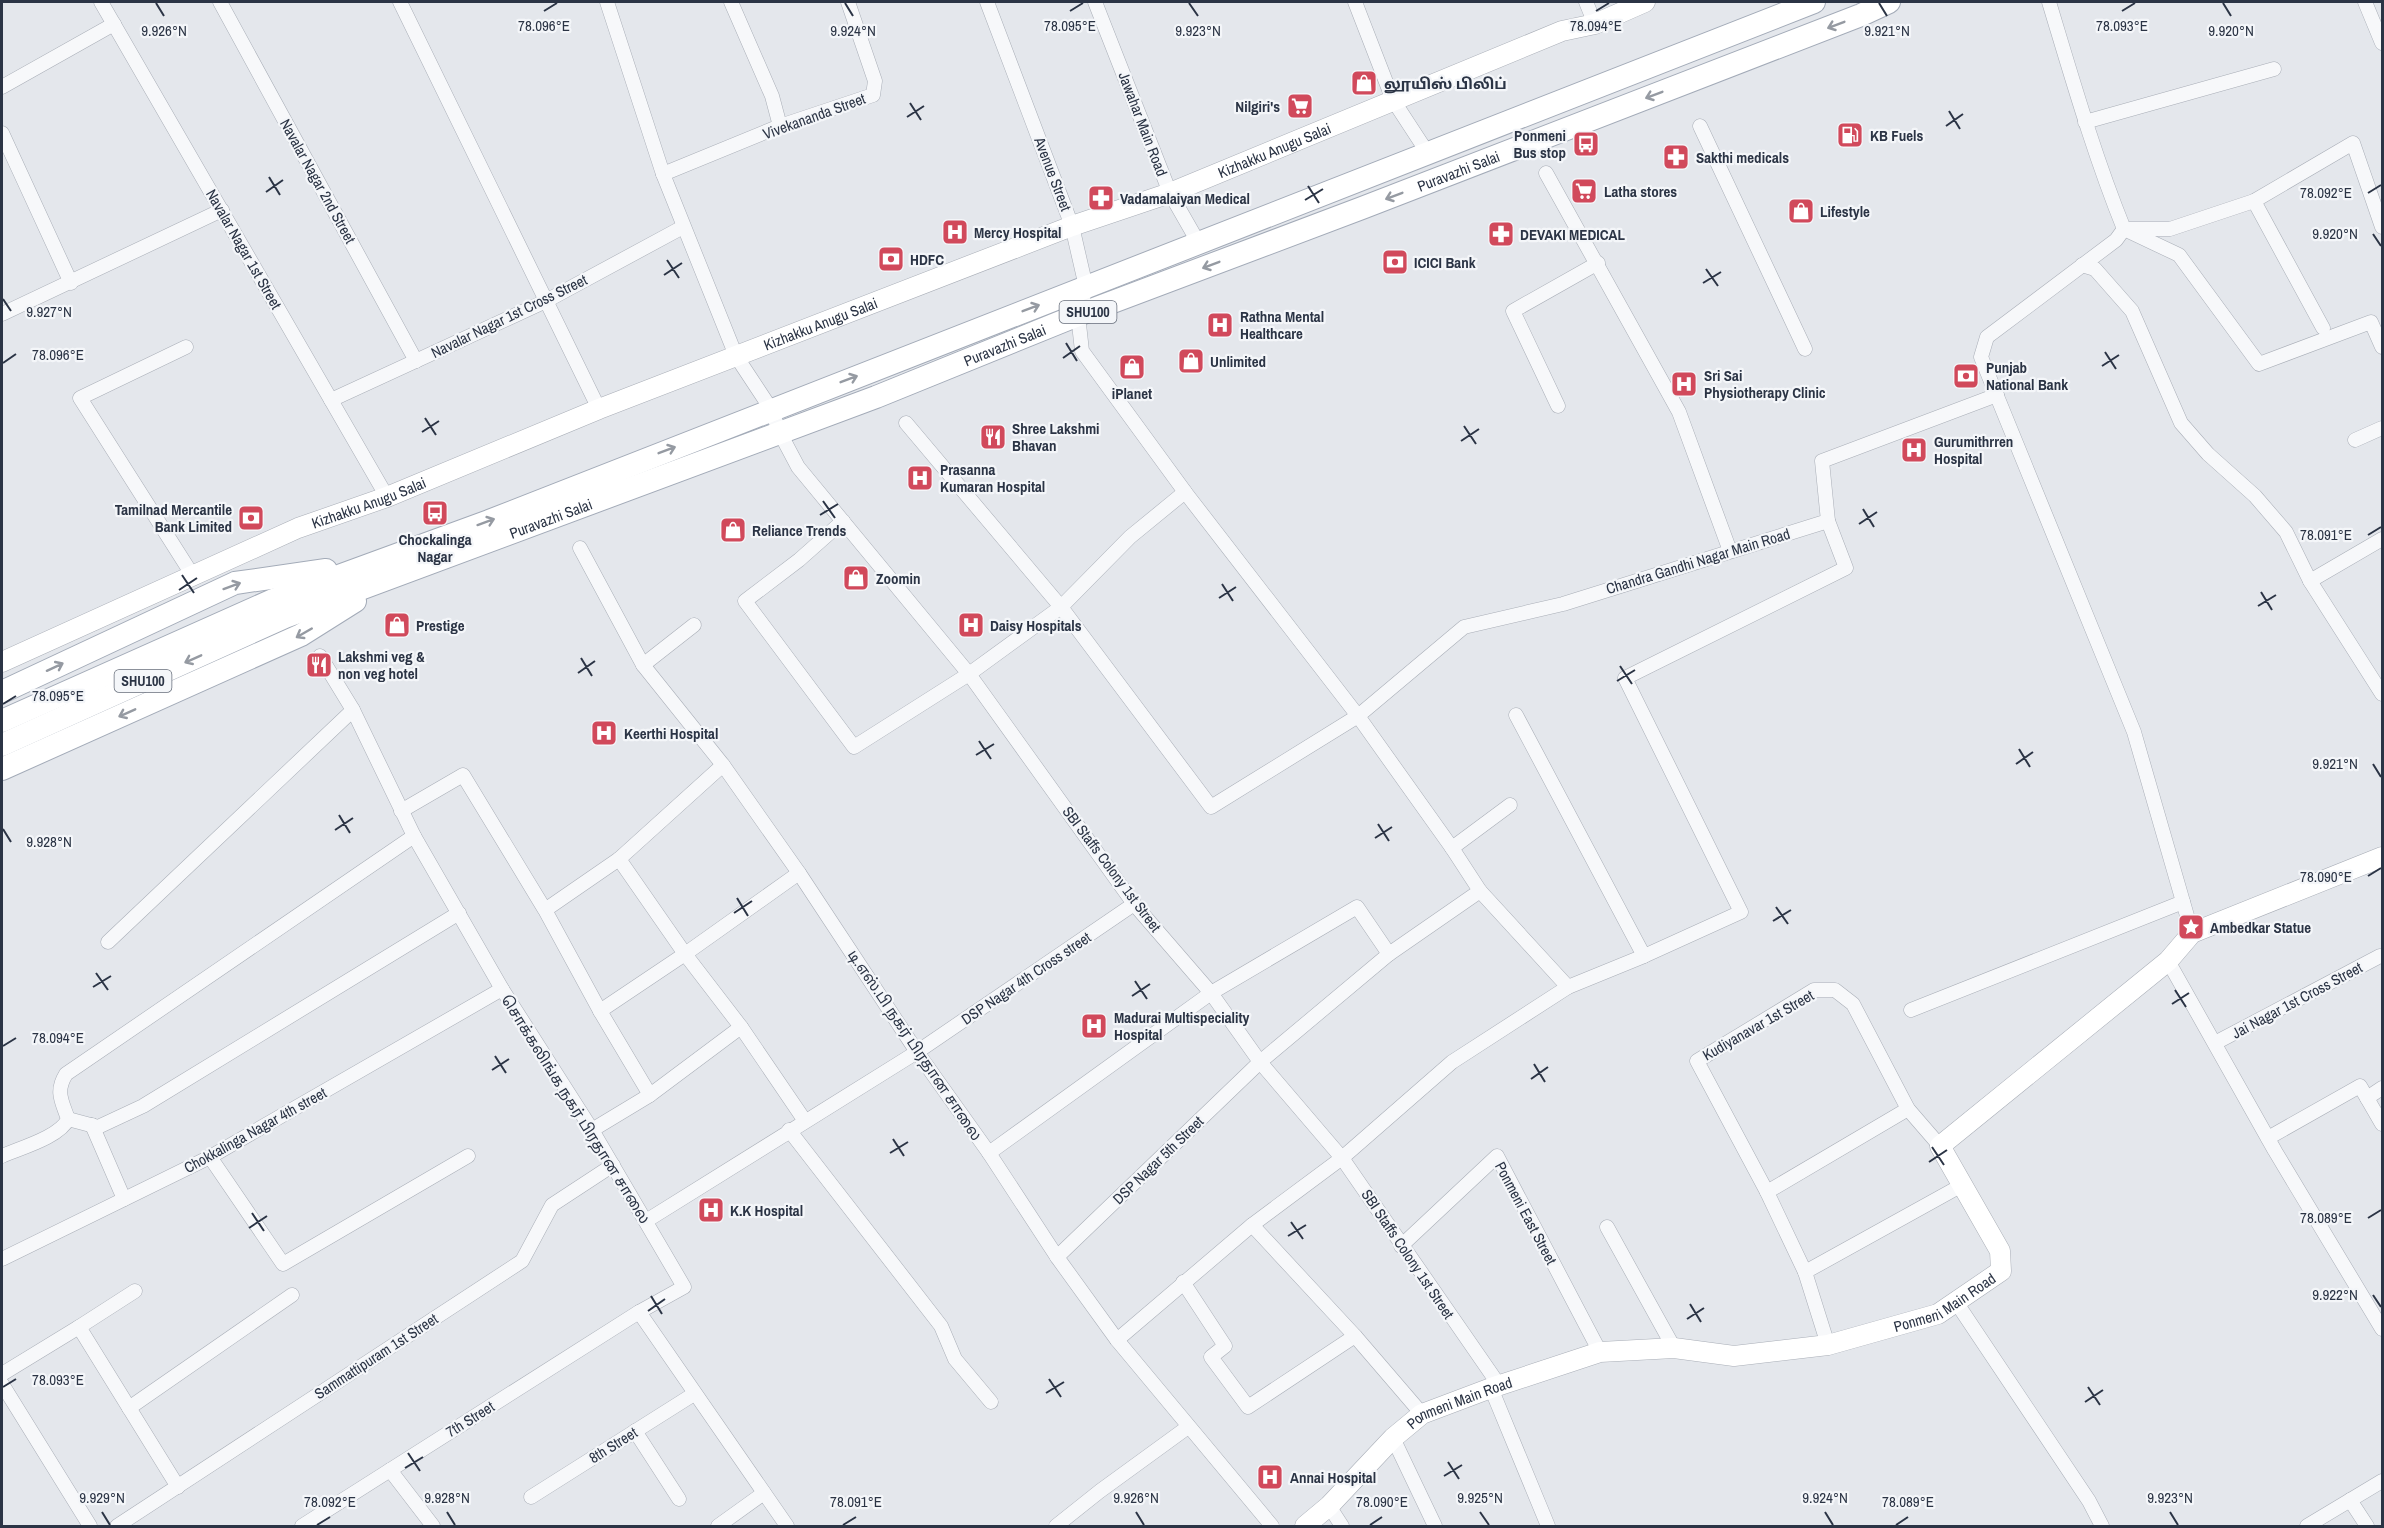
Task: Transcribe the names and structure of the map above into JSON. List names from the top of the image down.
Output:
{
  "streets": {
    "main road": ["Puravazhi Salai", "SHU100"],
    "street": [
      "Vivekananda Street",
      "Jawahar Main Road",
      "Kizhakku Anugu Salai",
      "Avenue Street",
      "Navalar Nagar 2nd Street",
      "Navalar Nagar 1st Street",
      "Navalar Nagar 1st Cross Street",
      "Chandra Gandhi Nagar Main Road",
      "SBI Staffs Colony 1st Street",
      "DSP Nagar 4th Cross street",
      "Jai Nagar 1st Cross Street",
      "Kudiyanavar 1st Street",
      "டி.எஸ்.பி நகர் பிரதான சாலை",
      "சொக்கலிங்க நகர் பிரதான சாலை",
      "Chokkalinga Nagar 4th street",
      "DSP Nagar 5th Street",
      "Ponmeni East Street",
      "Ponmeni Main Road",
      "Sammattipuram 1st Street",
      "7th Street",
      "8th Street"
    ]
  },
  "crossings": [
    ["Vivekananda Street", "SBI Staffs Colony 1st Street"],
    ["Jawahar Main Road", "Kizhakku Anugu Salai"],
    ["Jawahar Main Road", "Puravazhi Salai"],
    ["Kizhakku Anugu Salai", "Avenue Street"],
    ["Kizhakku Anugu Salai", "Navalar Nagar 1st Street"],
    ["Kizhakku Anugu Salai", "SBI Staffs Colony 1st Street"],
    ["Puravazhi Salai", "Avenue Street"],
    ["Puravazhi Salai", "SHU100"],
    ["Puravazhi Salai", "SBI Staffs Colony 1st Street"],
    ["Navalar Nagar 2nd Street", "Navalar Nagar 1st Cross Street"],
    ["Navalar Nagar 1st Street", "Navalar Nagar 1st Cross Street"],
    ["Navalar Nagar 1st Cross Street", "SBI Staffs Colony 1st Street"],
    ["SBI Staffs Colony 1st Street", "DSP Nagar 4th Cross street"],
    ["SBI Staffs Colony 1st Street", "DSP Nagar 5th Street"],
    ["SBI Staffs Colony 1st Street", "Ponmeni East Street"],
    ["SBI Staffs Colony 1st Street", "Ponmeni Main Road"],
    ["DSP Nagar 4th Cross street", "டி.எஸ்.பி நகர் பிரதான சாலை"],
    ["DSP Nagar 4th Cross street", "சொக்கலிங்க நகர் பிரதான சாலை"],
    ["Kudiyanavar 1st Street", "Ponmeni Main Road"],
    ["டி.எஸ்.பி நகர் பிரதான சாலை", "DSP Nagar 5th Street"],
    ["சொக்கலிங்க நகர் பிரதான சாலை", "Chokkalinga Nagar 4th street"],
    ["சொக்கலிங்க நகர் பிரதான சாலை", "Sammattipuram 1st Street"],
    ["சொக்கலிங்க நகர் பிரதான சாலை", "7th Street"],
    ["Ponmeni East Street", "Ponmeni Main Road"]
  ],
  "places": {
    "shop": [
      "லூயிஸ் பிலிப்",
      "Lifestyle",
      "Unlimited",
      "iPlanet",
      "Reliance Trends",
      "Zoomin",
      "Prestige"
    ],
    "supermarket": ["Nilgiri's", "Latha stores"],
    "fuel station": ["KB Fuels"],
    "bus stop": ["Ponmeni Bus stop", "Chockalinga Nagar"],
    "pharmacy": ["Sakthi medicals", "Vadamalaiyan Medical", "DEVAKI MEDICAL"],
    "hospital": [
      "Mercy Hospital",
      "Rathna Mental Healthcare",
      "Sri Sai Physiotherapy Clinic",
      "Gurumithrren Hospital",
      "Prasanna Kumaran Hospital",
      "Daisy Hospitals",
      "Keerthi Hospital",
      "Madurai Multispeciality Hospital",
      "K.K Hospital",
      "Annai Hospital"
    ],
    "bank": [
      "HDFC",
      "ICICI Bank",
      "Punjab National Bank",
      "Tamilnad Mercantile Bank Limited"
    ],
    "restaurant": ["Shree Lakshmi Bhavan", "Lakshmi veg & non veg hotel"],
    "place": ["Ambedkar Statue"]
  },
  "coordinates": [
    "78.096°E",
    "78.095°E",
    "78.094°E",
    "78.093°E",
    "9.921°N",
    "9.926°N",
    "9.924°N",
    "9.923°N",
    "9.920°N",
    "78.092°E",
    "9.927°N",
    "78.091°E",
    "9.928°N",
    "78.090°E",
    "78.089°E",
    "9.922°N",
    "9.929°N",
    "9.925°N"
  ]
}
